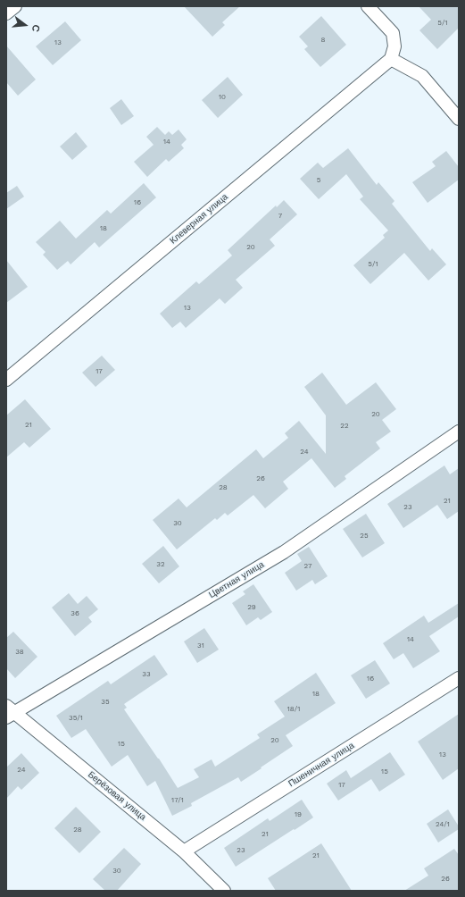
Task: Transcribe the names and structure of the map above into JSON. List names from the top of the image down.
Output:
{
  "streets": {
    "street": [
      "Клеверная улица",
      "Цветная улица",
      "Пшеничная улица",
      "Берёзовая улица"
    ]
  },
  "crossings": [
    ["Цветная улица", "Берёзовая улица"],
    ["Пшеничная улица", "Берёзовая улица"]
  ],
  "house_numbers": [
    "5/1",
    "8",
    "13",
    "10",
    "14",
    "5",
    "16",
    "7",
    "18",
    "20",
    "5/1",
    "13",
    "17",
    "20",
    "21",
    "22",
    "24",
    "26",
    "28",
    "21",
    "23",
    "30",
    "25",
    "32",
    "27",
    "29",
    "36",
    "14",
    "31",
    "38",
    "33",
    "16",
    "18",
    "35",
    "18/1",
    "35/1",
    "20",
    "15",
    "13",
    "24",
    "15",
    "17",
    "17/1",
    "19",
    "24/1",
    "28",
    "21",
    "23",
    "21",
    "30",
    "26"
  ],
  "north": "right"
}
